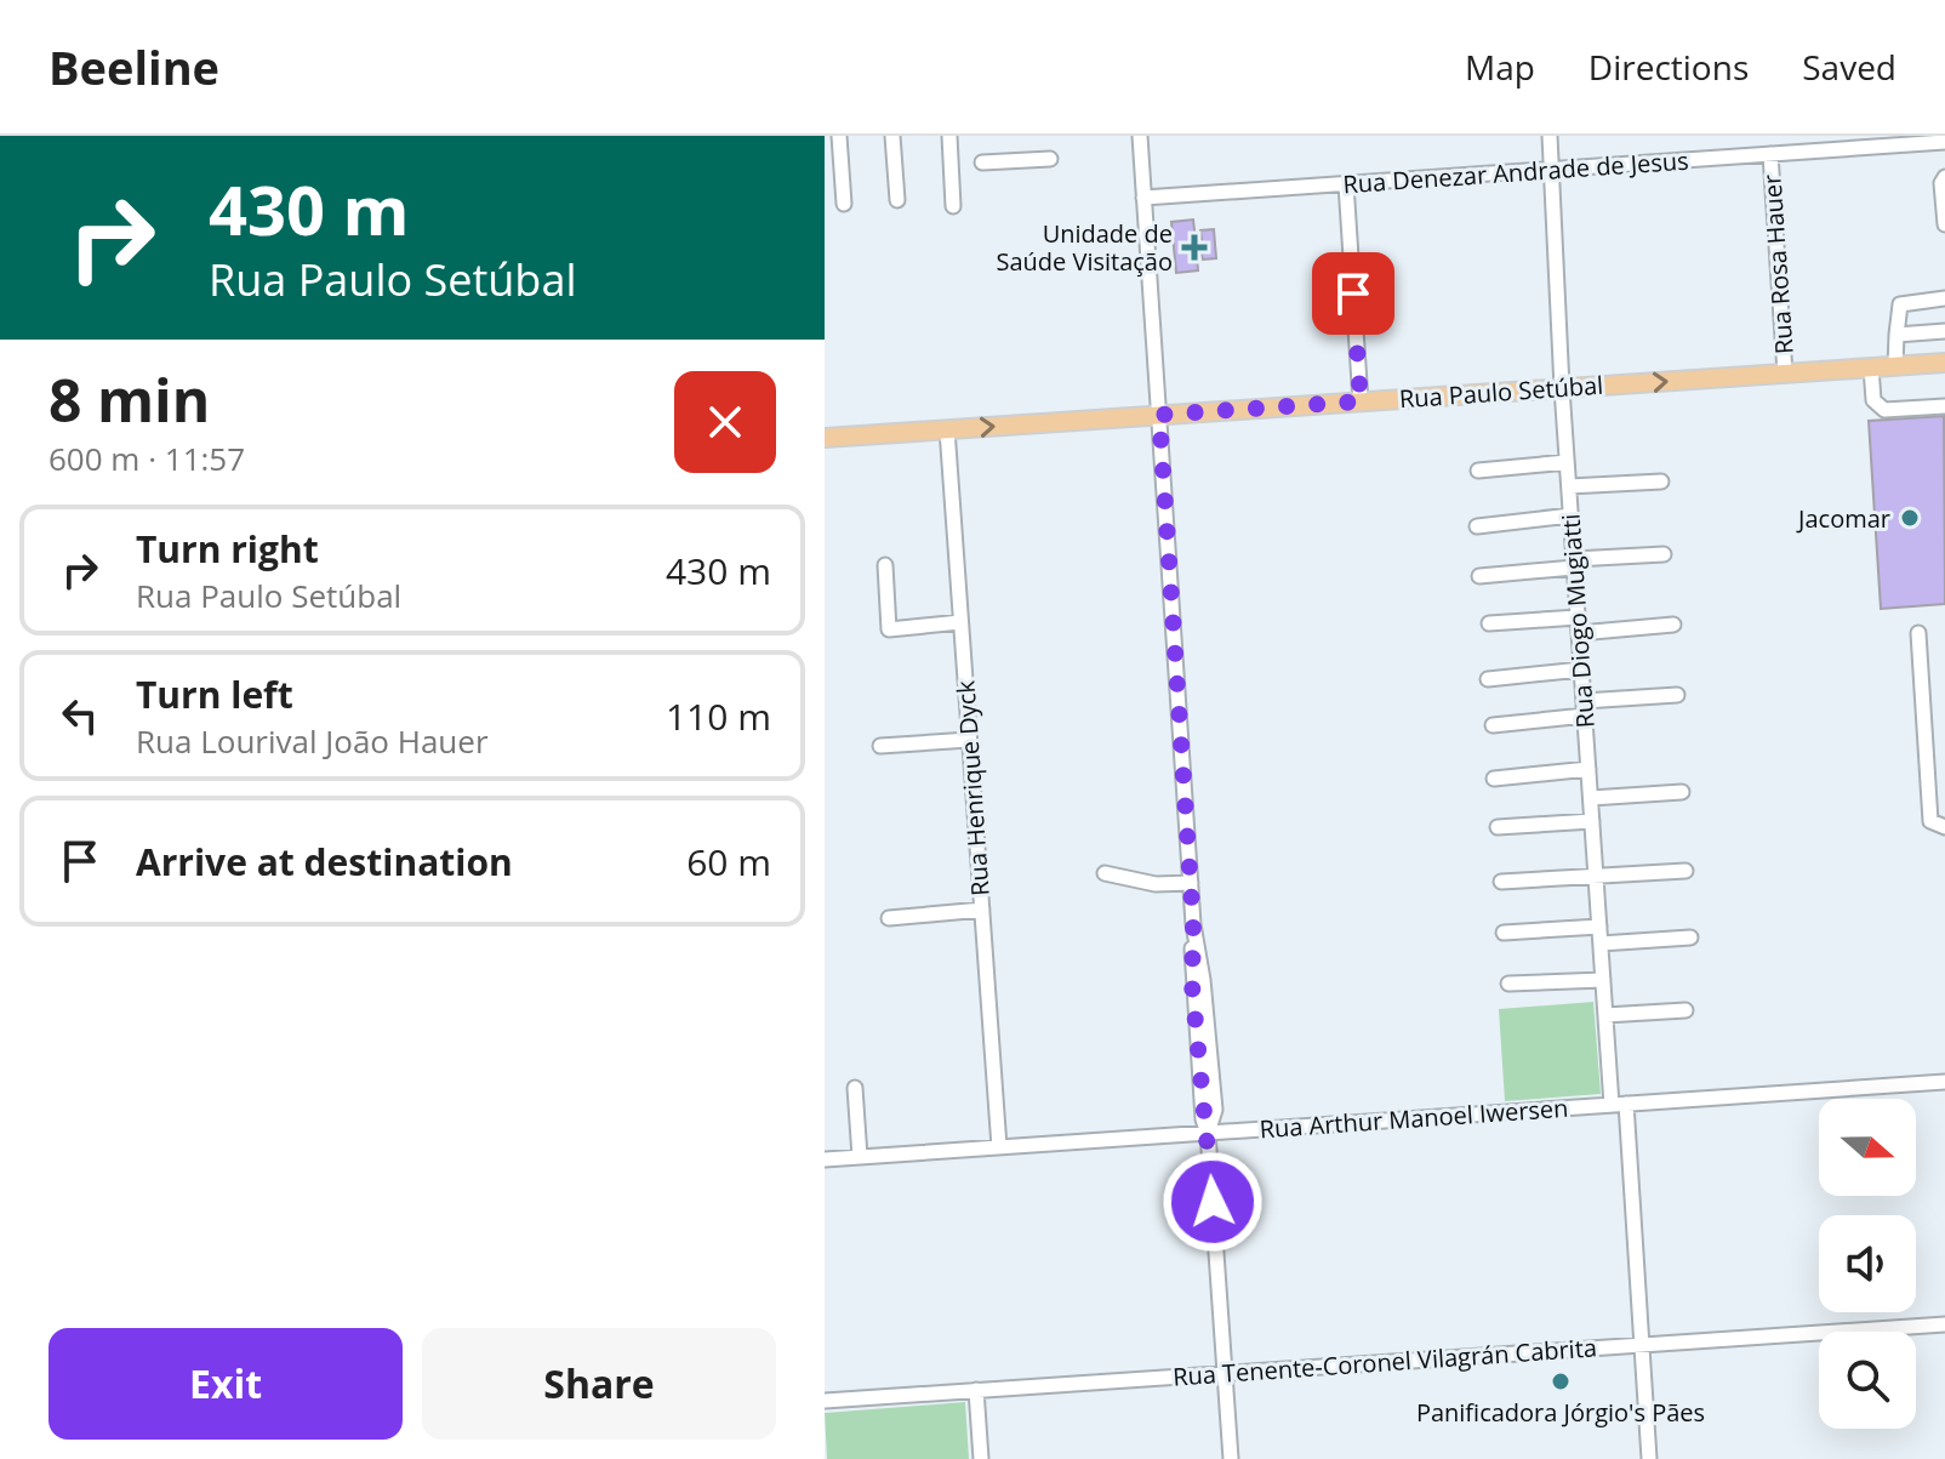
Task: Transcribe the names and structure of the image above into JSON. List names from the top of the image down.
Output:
{
  "streets": {
    "main road": ["Rua Paulo Setúbal"],
    "street": [
      "Rua Denezar Andrade de Jesus",
      "Rua Rosa Hauer",
      "Rua Diogo Mugiatti",
      "Rua Henrique Dyck",
      "Rua Arthur Manoel Iwersen",
      "Rua Tenente-Coronel Vilagrán Cabrita"
    ]
  },
  "crossings": [
    ["Rua Denezar Andrade de Jesus", "Rua Rosa Hauer"],
    ["Rua Denezar Andrade de Jesus", "Rua Diogo Mugiatti"],
    ["Rua Rosa Hauer", "Rua Paulo Setúbal"],
    ["Rua Paulo Setúbal", "Rua Diogo Mugiatti"],
    ["Rua Paulo Setúbal", "Rua Henrique Dyck"],
    ["Rua Diogo Mugiatti", "Rua Arthur Manoel Iwersen"],
    ["Rua Diogo Mugiatti", "Rua Tenente-Coronel Vilagrán Cabrita"],
    ["Rua Henrique Dyck", "Rua Arthur Manoel Iwersen"]
  ],
  "one_way": ["Rua Paulo Setúbal"],
  "places": {
    "health": ["Unidade de Saúde Visitação"],
    "other": ["Jacomar", "Panificadora Jórgio's Pães"]
  },
  "north": "right",
  "page": {
    "header": "Beeline",
    "nav": ["Map", "Directions", "Saved"],
    "turn": ["430 m", "Rua Paulo Setúbal"],
    "heading": ["8 min", "600 m · 11:57"],
    "list": [
      {
        "name": "Turn right",
        "note": "Rua Paulo Setúbal",
        "value": "430 m"
      },
      {
        "name": "Turn left",
        "note": "Rua Lourival João Hauer",
        "value": "110 m"
      },
      {
        "name": "Arrive at destination",
        "value": "60 m"
      }
    ],
    "buttons": ["Exit", "Share"]
  }
}
